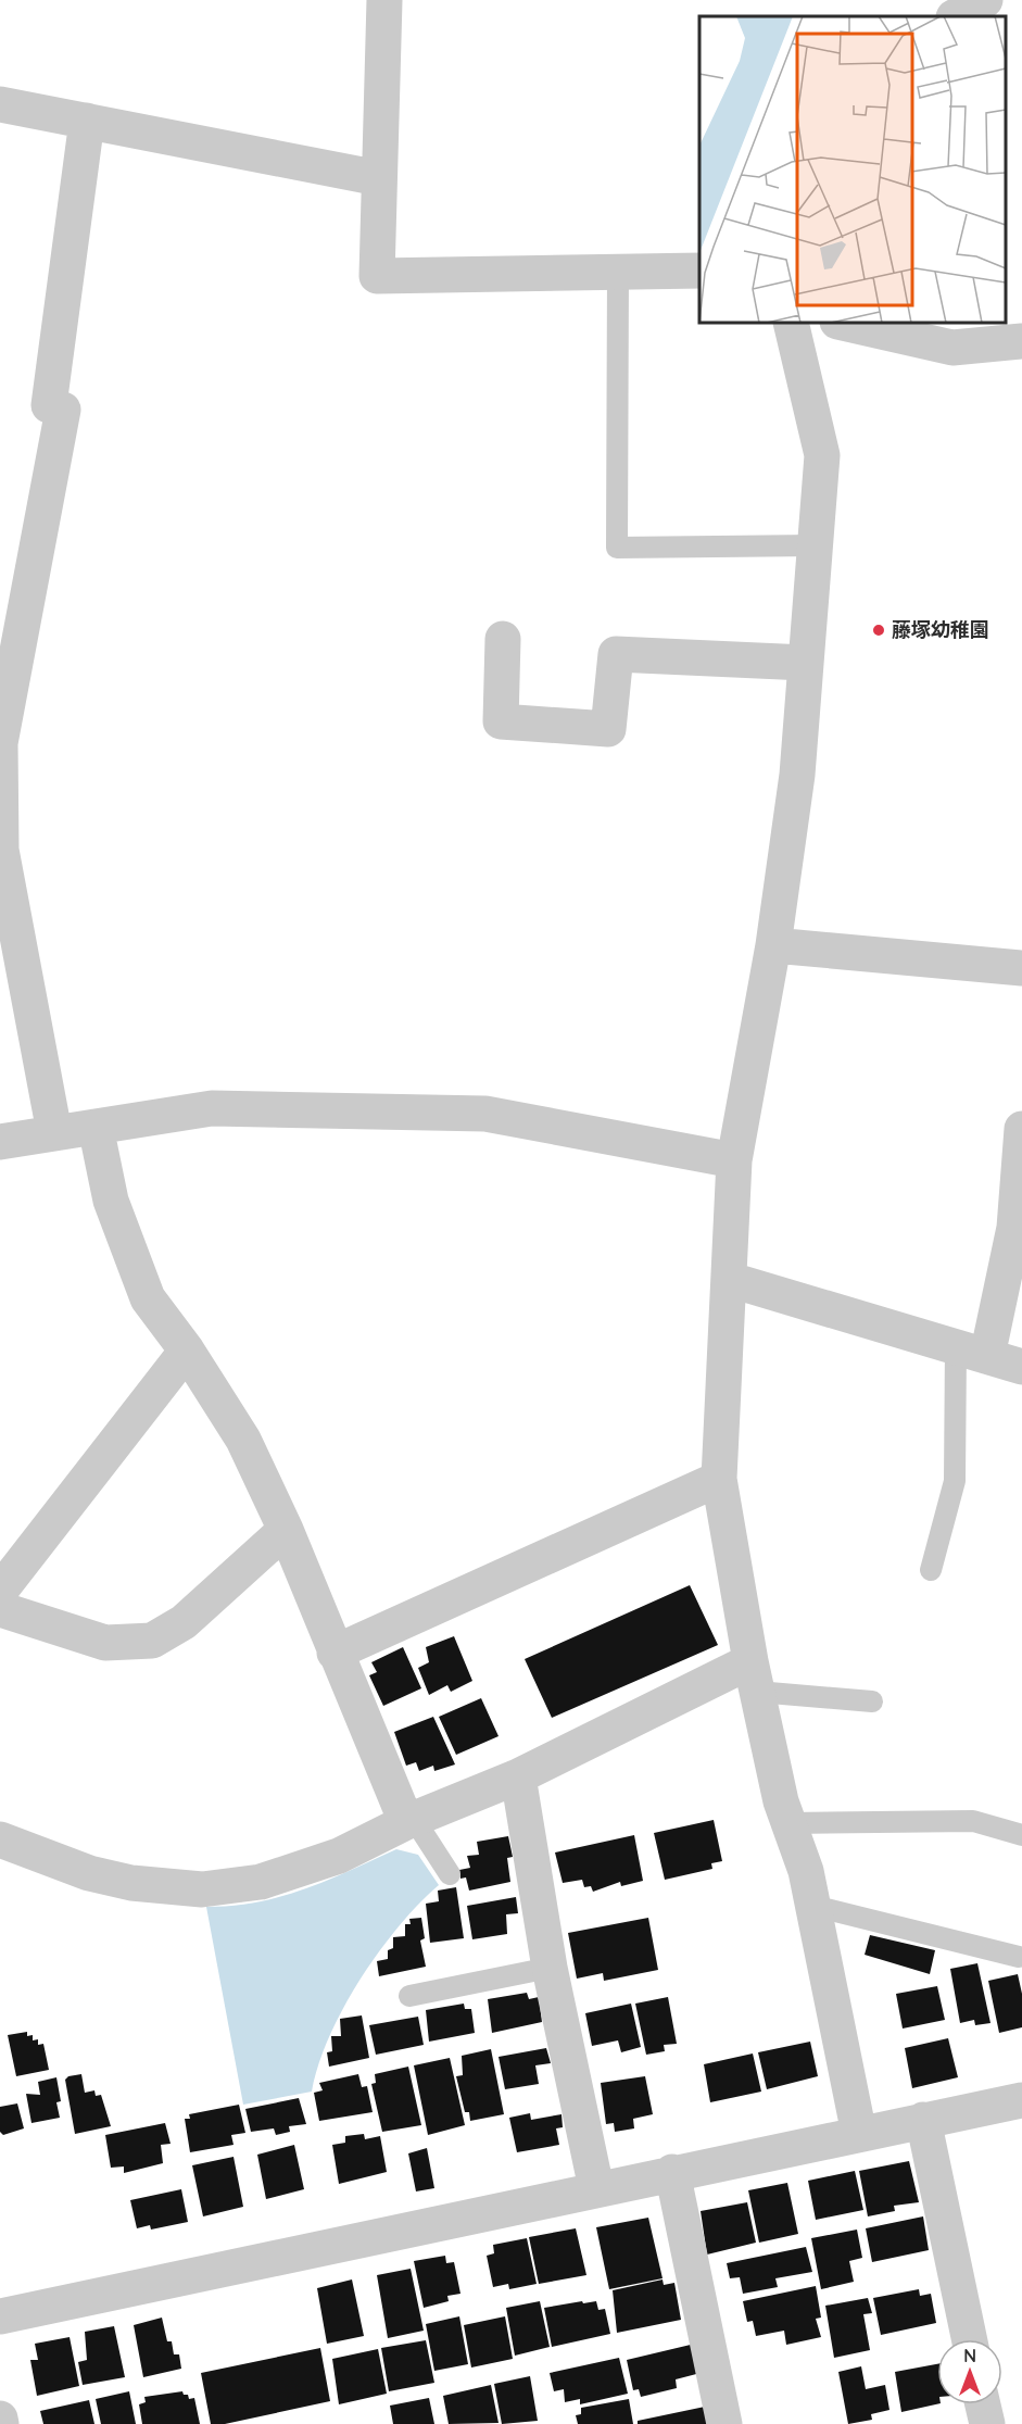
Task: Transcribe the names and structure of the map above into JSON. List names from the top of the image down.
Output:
{
  "places": ["藤塚幼稚園"],
  "north": "top"
}
